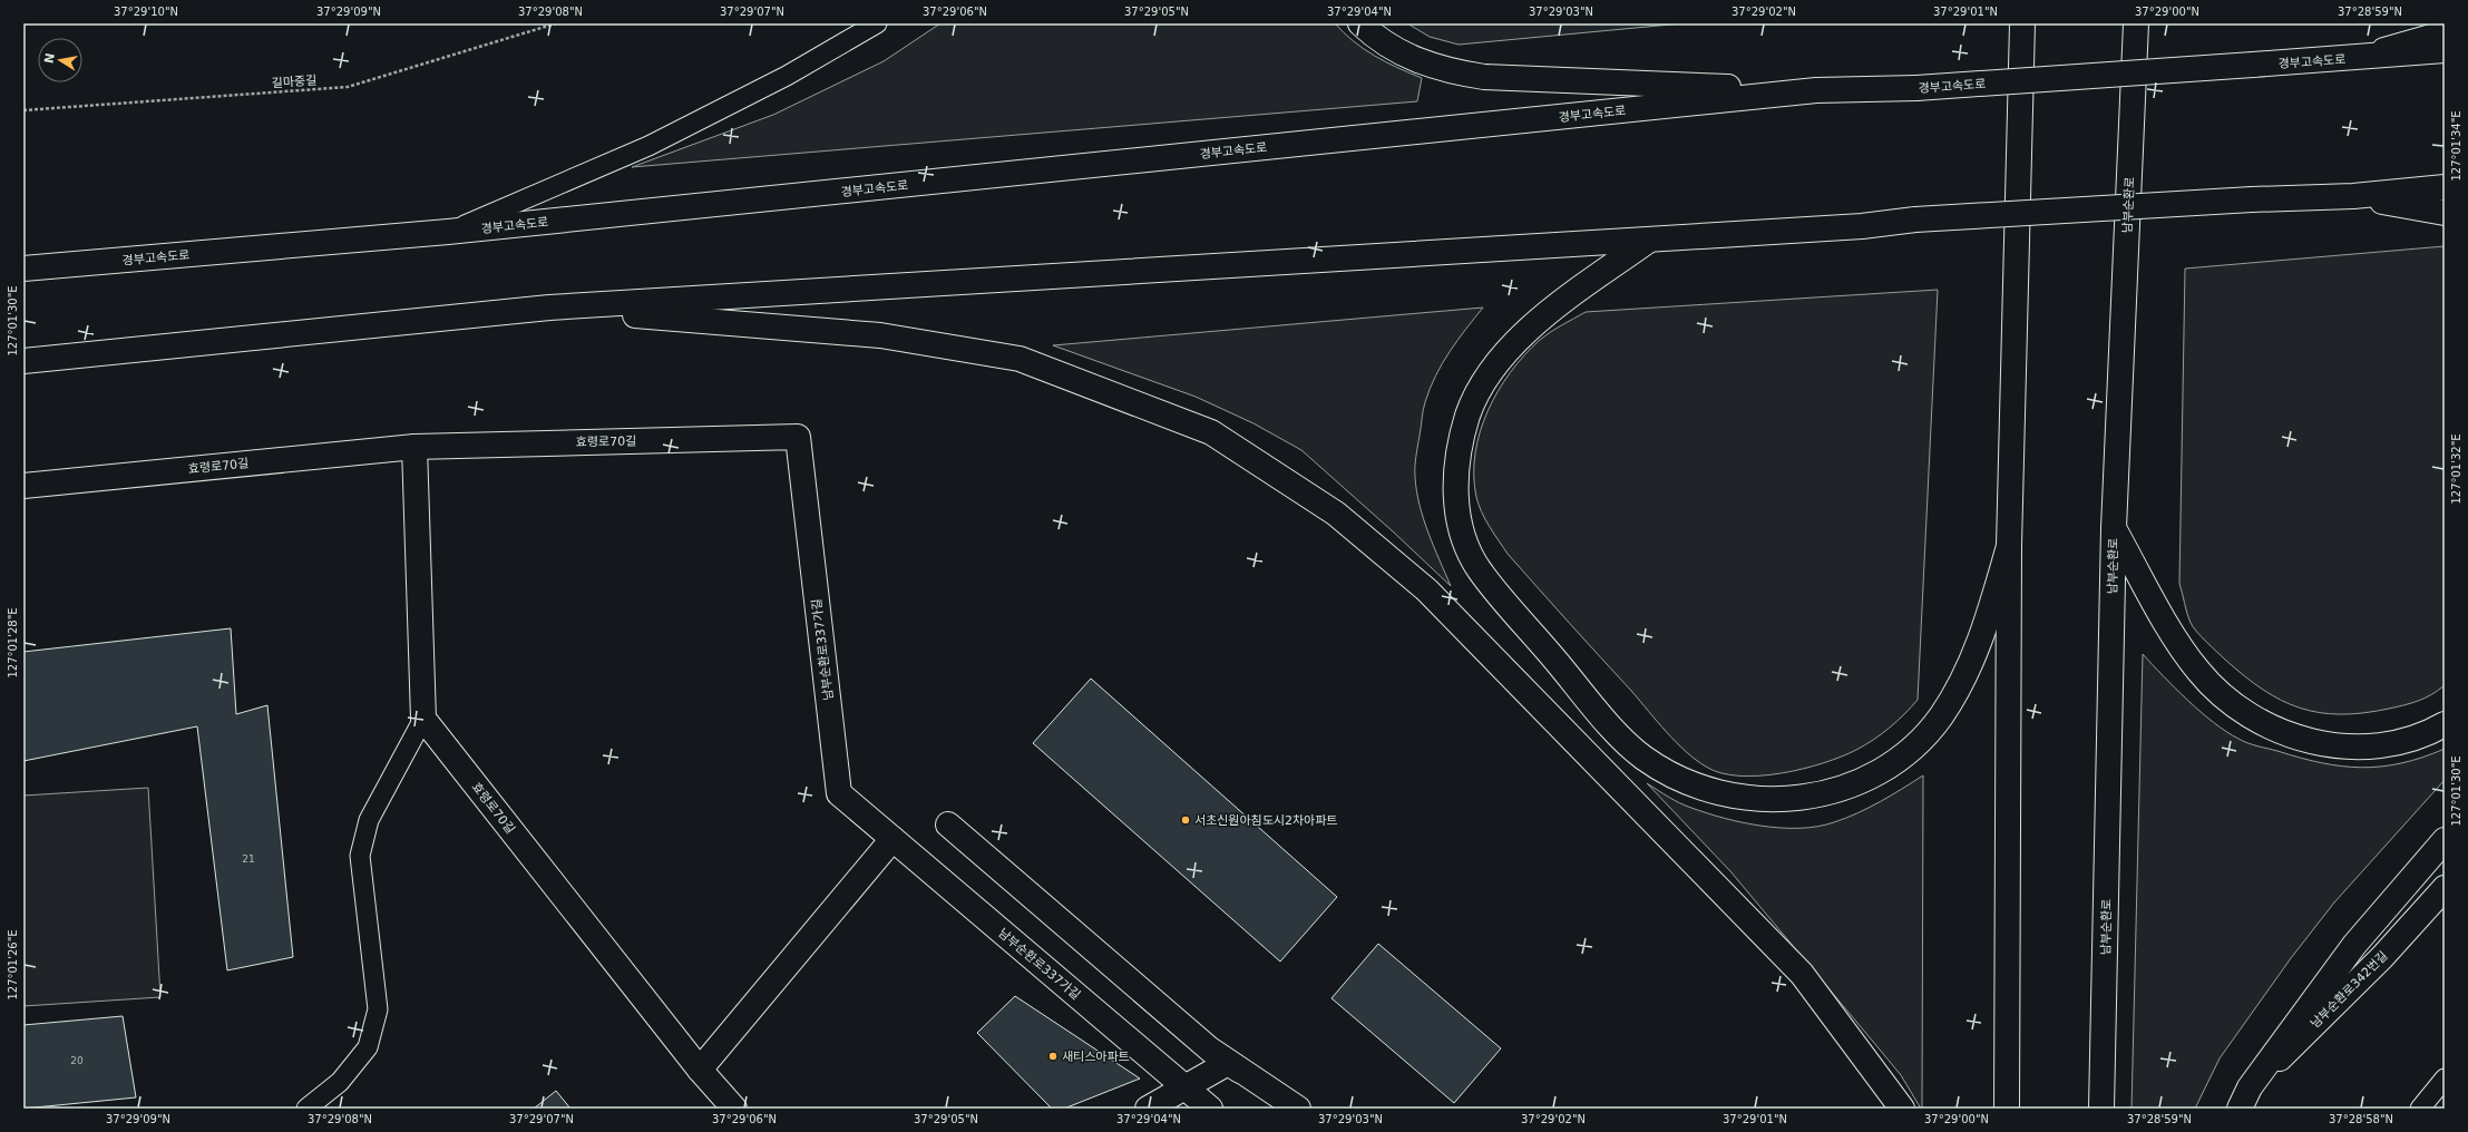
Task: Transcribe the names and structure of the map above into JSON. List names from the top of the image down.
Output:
{
  "streets": {
    "main road": [
      "경부고속도로",
      "남부순환로",
      "효령로70길",
      "남부순환로337가길",
      "남부순환로342번길"
    ],
    "path": ["길마중길"]
  },
  "crossings": [
    ["효령로70길", "남부순환로337가길"]
  ],
  "places": ["서초신원아침도시2차아파트", "새티스아파트"],
  "house_numbers": ["21", "20"],
  "north": "left",
  "coordinates": [
    "37°29'10\"N",
    "37°29'09\"N",
    "37°29'08\"N",
    "37°29'07\"N",
    "37°29'06\"N",
    "37°29'05\"N",
    "37°29'04\"N",
    "37°29'03\"N",
    "37°29'02\"N",
    "37°29'01\"N",
    "37°29'00\"N",
    "37°28'59\"N",
    "127°01'34\"E",
    "127°01'30\"E",
    "127°01'32\"E",
    "127°01'28\"E",
    "127°01'26\"E",
    "37°28'58\"N"
  ]
}
